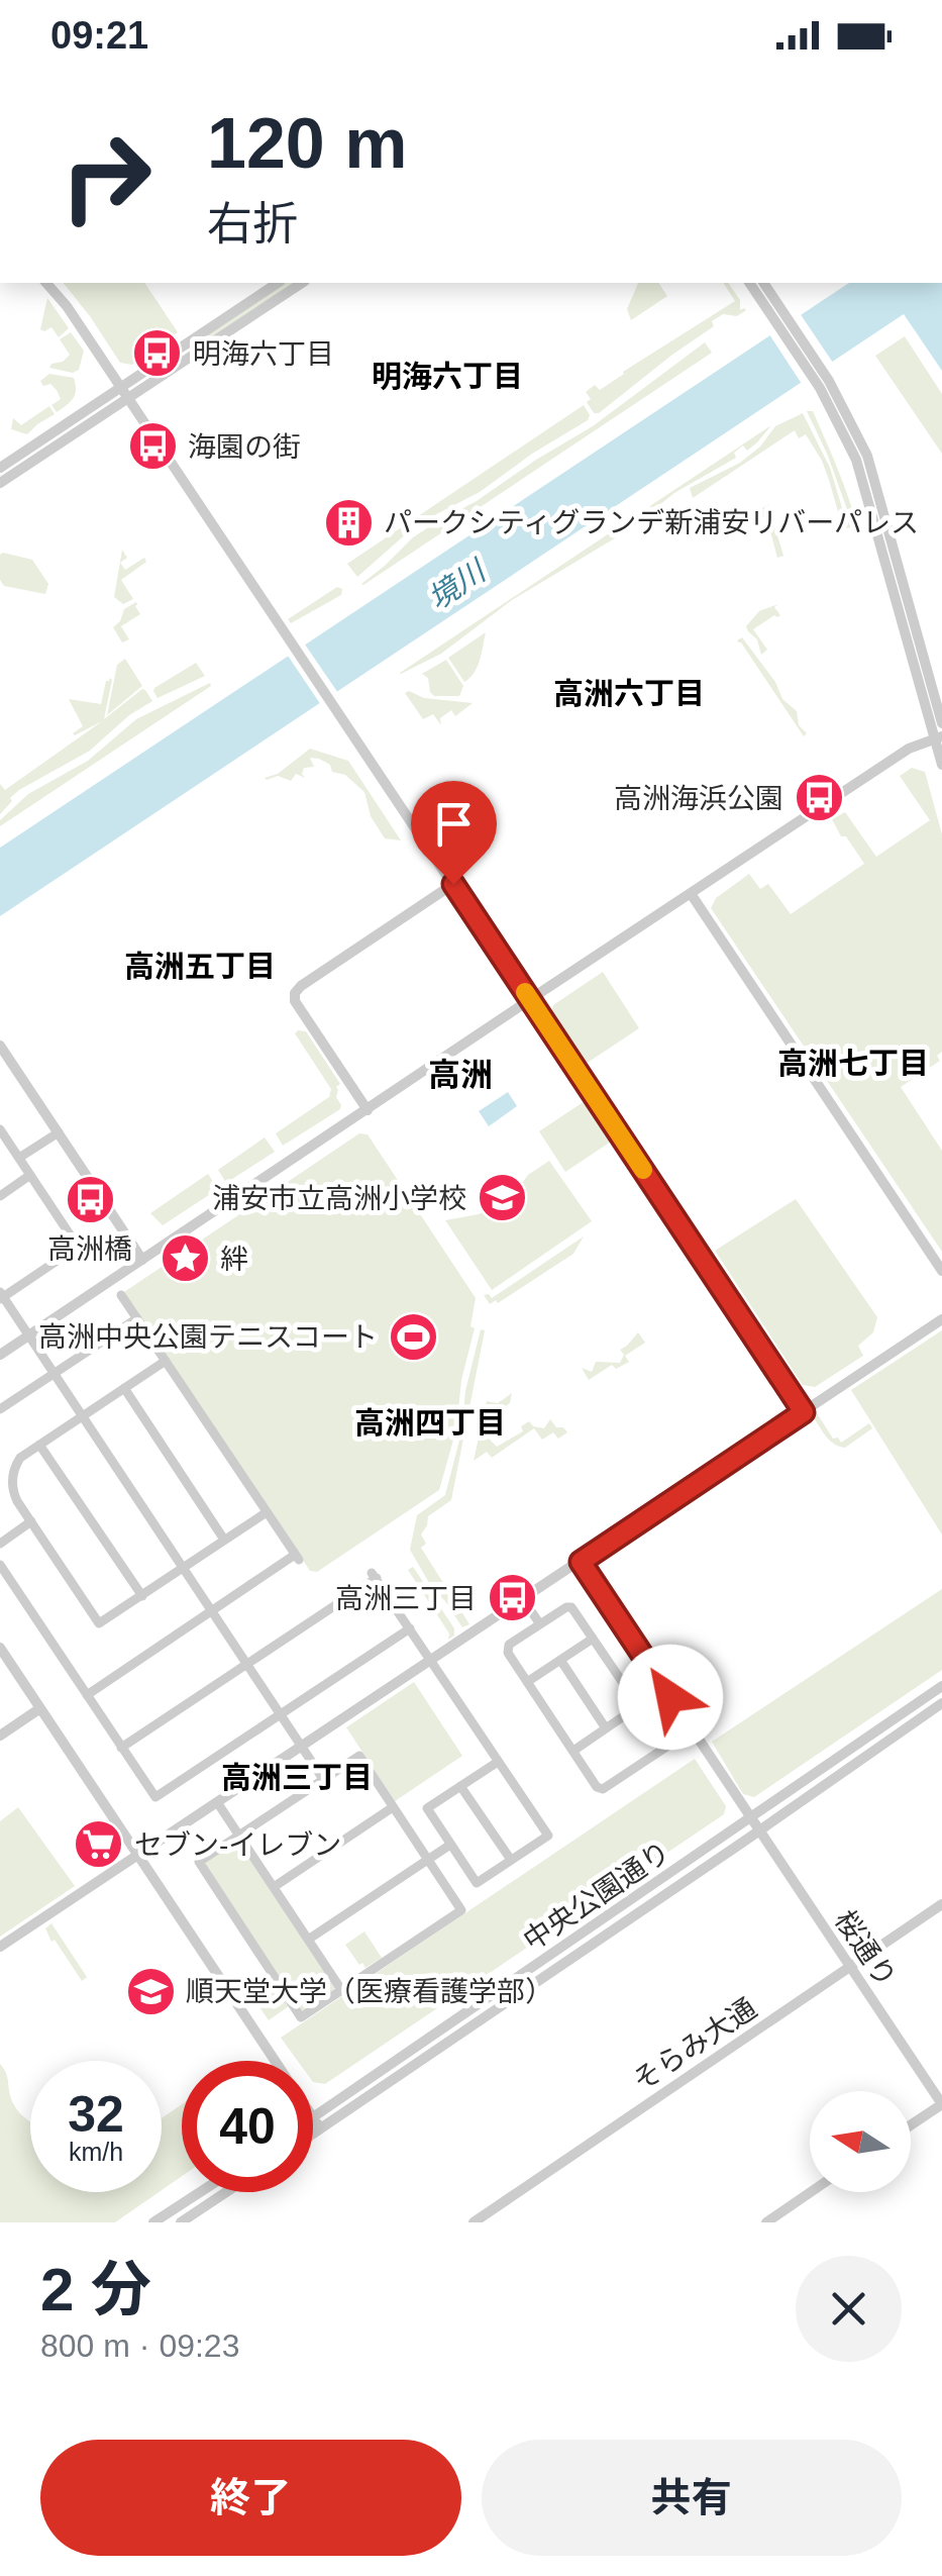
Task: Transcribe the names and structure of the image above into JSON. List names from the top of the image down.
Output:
{
  "streets": {
    "street": ["中央公園通り", "桜通り", "そらみ大通"]
  },
  "crossings": [
    ["中央公園通り", "桜通り"],
    ["桜通り", "そらみ大通"]
  ],
  "districts": [
    "明海六丁目",
    "高洲六丁目",
    "高洲五丁目",
    "高洲七丁目",
    "高洲",
    "高洲四丁目",
    "高洲三丁目"
  ],
  "water": ["境川"],
  "places": {
    "bus stop": [
      "明海六丁目",
      "海園の街",
      "高洲海浜公園",
      "高洲橋",
      "高洲三丁目"
    ],
    "building": ["パークシティグランデ新浦安リバーパレス"],
    "school or university": ["浦安市立高洲小学校", "順天堂大学（医療看護学部）"],
    "place": ["絆"],
    "sports": ["高洲中央公園テニスコート"],
    "supermarket": ["セブン-イレブン"]
  },
  "north": "left",
  "page": {
    "status": "09:21",
    "turn": ["120 m", "右折"],
    "speed": "32 km/h",
    "limit": "40",
    "heading": ["2 分", "800 m · 09:23"],
    "buttons": ["終了", "共有"]
  }
}
